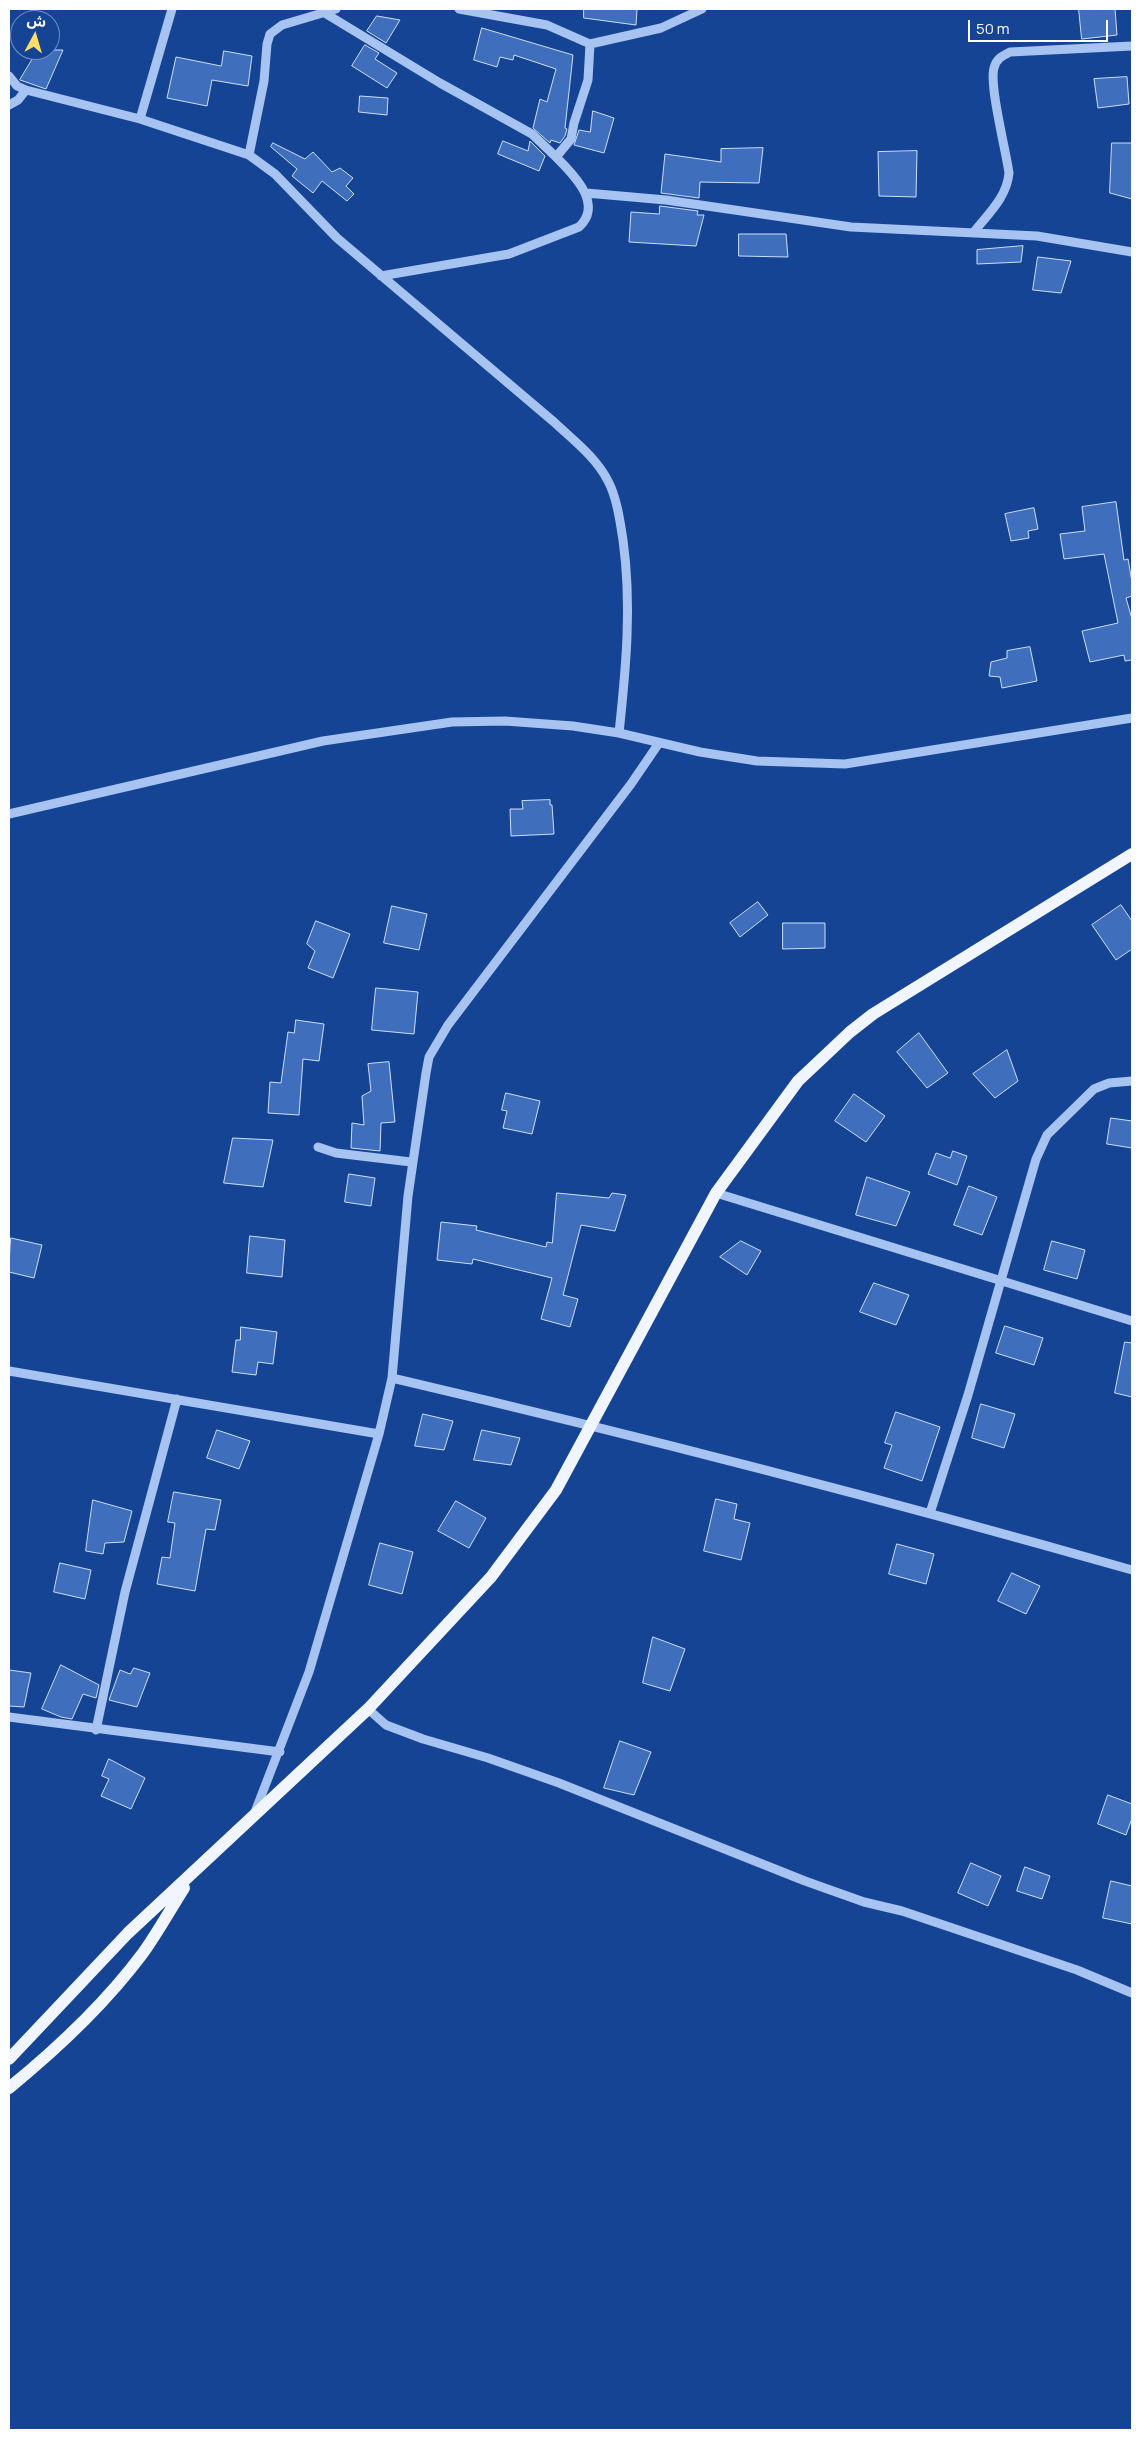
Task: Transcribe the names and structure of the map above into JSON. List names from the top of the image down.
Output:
{
  "scale_bar": "50 m",
  "north": "top"
}
